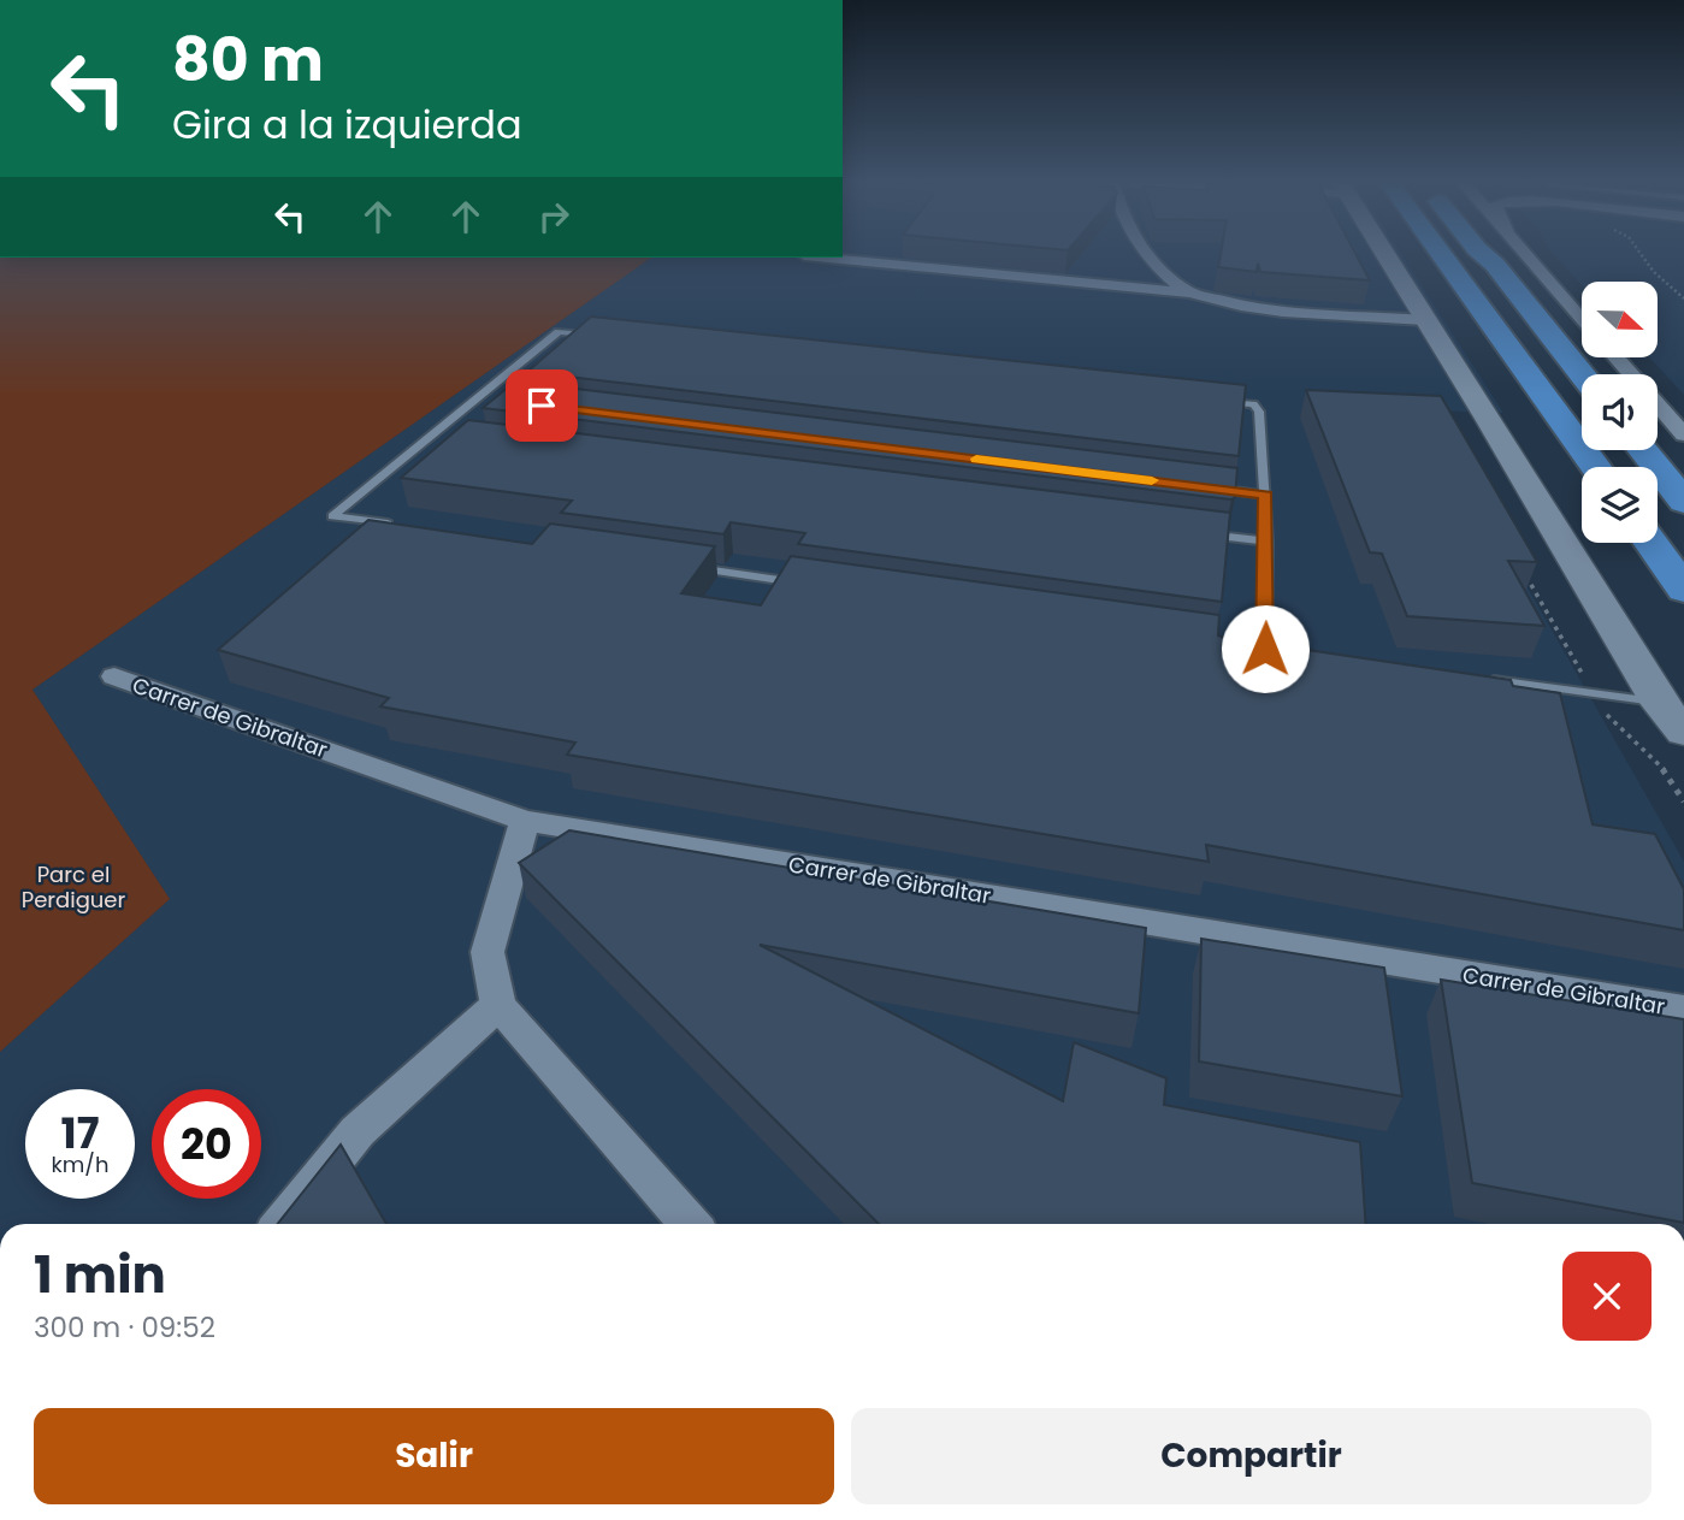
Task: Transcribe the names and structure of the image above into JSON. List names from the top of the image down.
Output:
{
  "streets": {
    "street": ["Carrer de Gibraltar"]
  },
  "parks": ["Parc el Perdiguer"],
  "north": "right",
  "page": {
    "turn": ["80 m", "Gira a la izquierda"],
    "speed": "17 km/h",
    "limit": "20",
    "heading": ["1 min", "300 m · 09:52"],
    "buttons": ["Salir", "Compartir"]
  }
}
